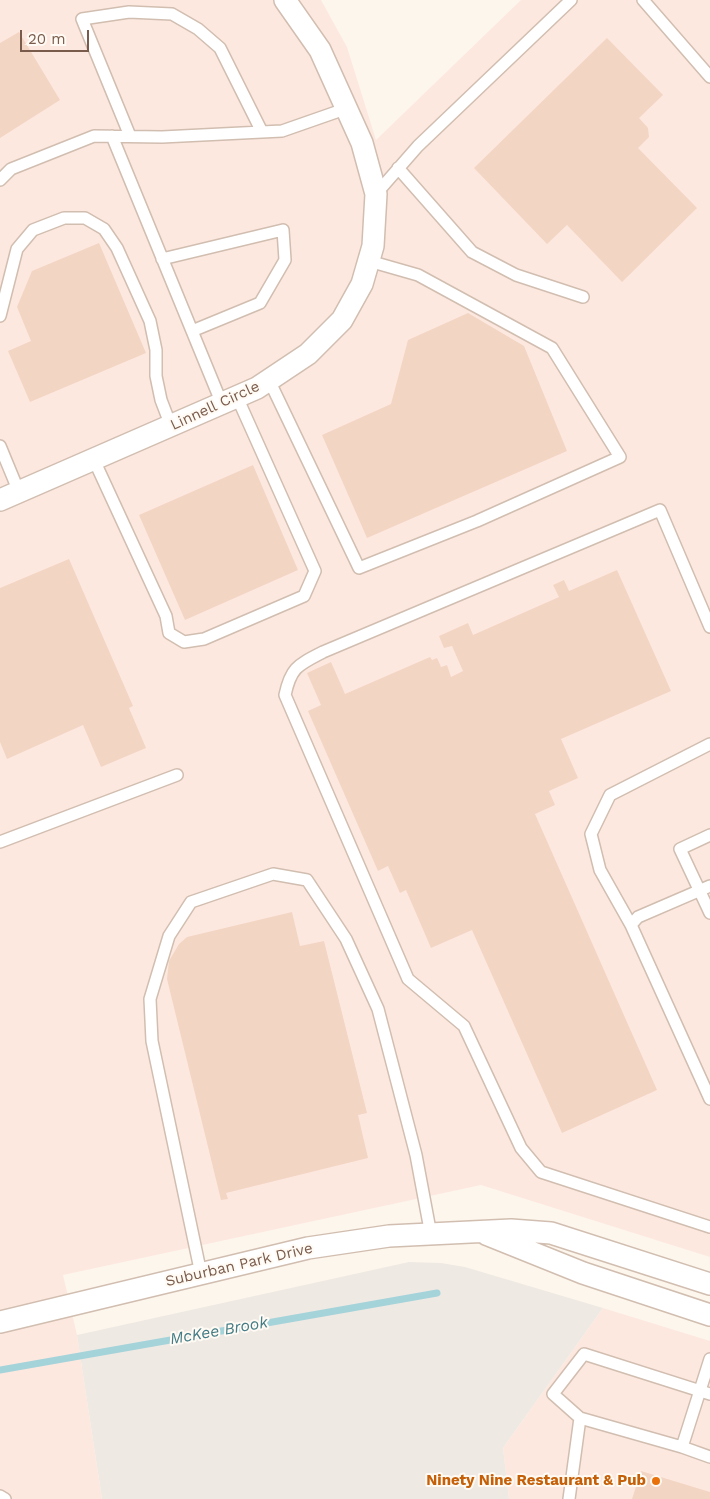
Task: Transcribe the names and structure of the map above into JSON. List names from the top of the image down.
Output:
{
  "streets": {
    "street": ["Linnell Circle", "Suburban Park Drive"]
  },
  "water": ["McKee Brook"],
  "places": ["Ninety Nine Restaurant & Pub"],
  "scale_bar": "20 m"
}
